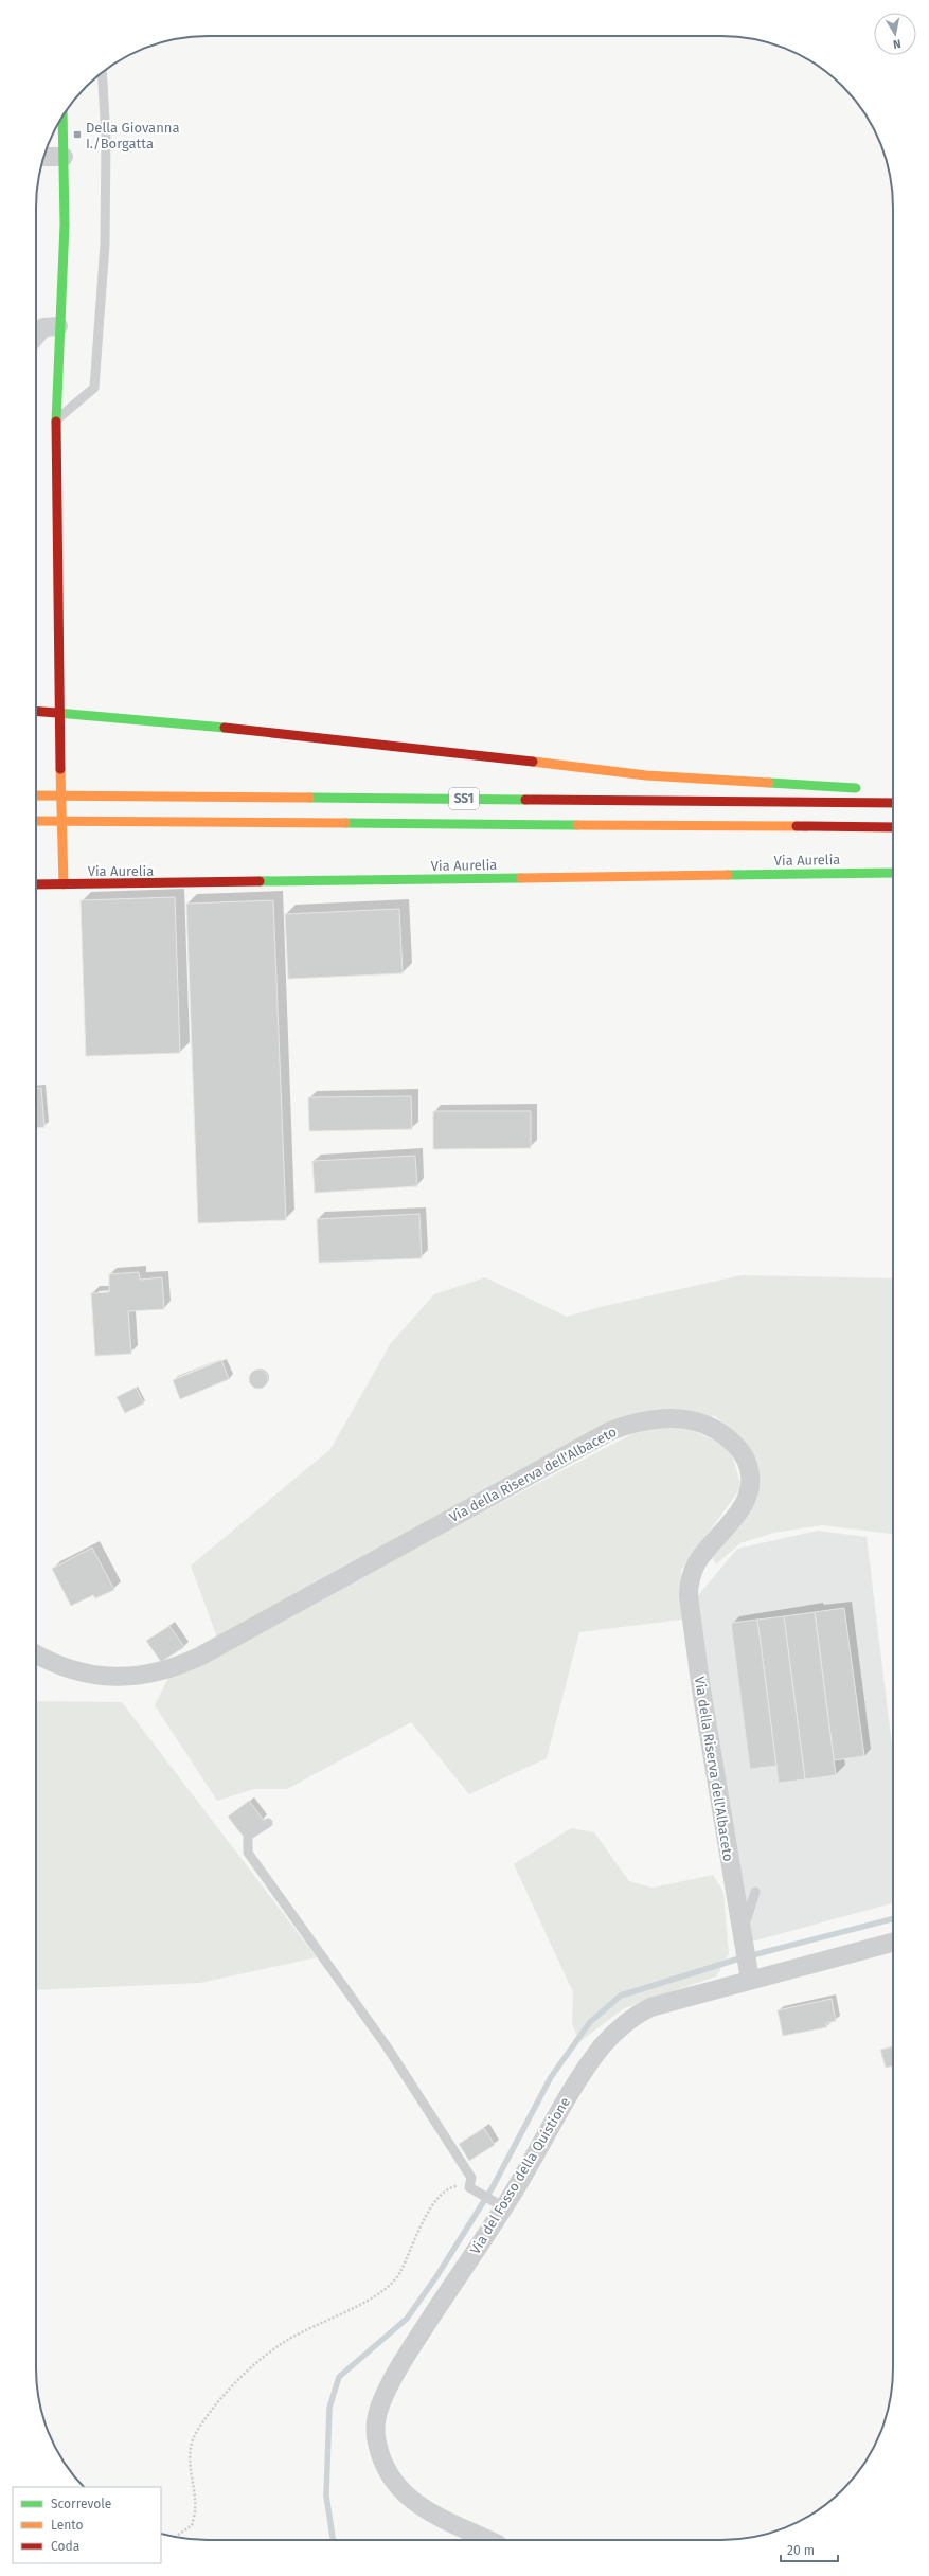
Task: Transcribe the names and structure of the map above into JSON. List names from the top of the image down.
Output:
{
  "streets": {
    "main road": ["SS1", "Via Aurelia"],
    "street": ["Via della Riserva dell'Albaceto", "Via del Fosso della Quistione"]
  },
  "crossings": [
    ["Via della Riserva dell'Albaceto", "Via del Fosso della Quistione"]
  ],
  "places": {
    "transit": ["Della Giovanna I./Borgatta"]
  },
  "legend": ["Scorrevole", "Lento", "Coda"],
  "scale_bar": "20 m",
  "north": "bottom"
}
